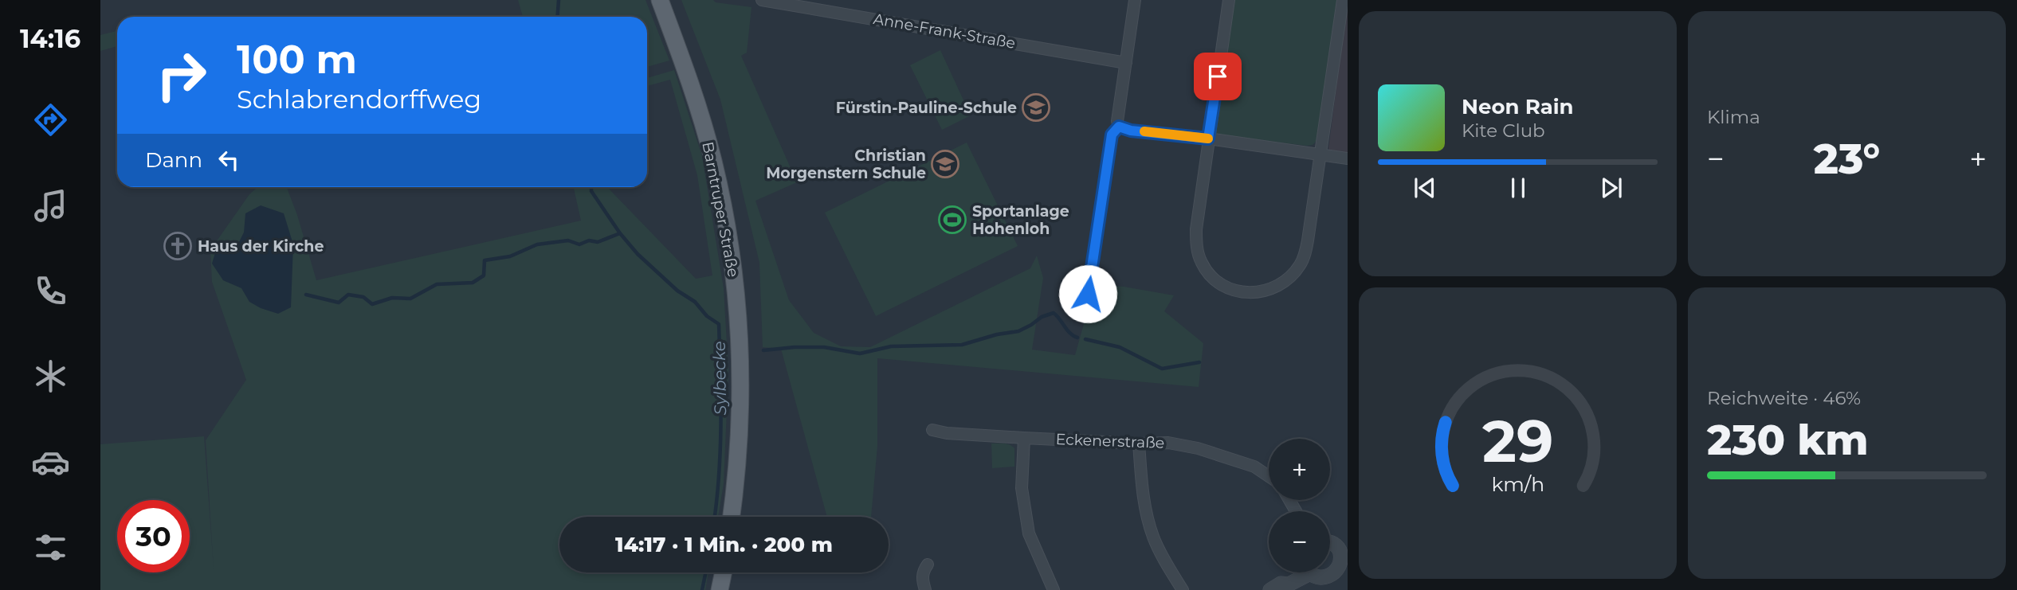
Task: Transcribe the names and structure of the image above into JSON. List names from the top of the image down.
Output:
{
  "streets": {
    "main road": ["Barntruper Straße"],
    "street": ["Anne-Frank-Straße", "Eckenerstraße"]
  },
  "water": ["Sylbecke"],
  "places": {
    "school or university": ["Fürstin-Pauline-Schule", "Christian Morgenstern Schule"],
    "sports": ["Sportanlage Hohenloh"],
    "church": ["Haus der Kirche"]
  },
  "page": {
    "tabs": "14:16",
    "tile": [
      "Klima",
      ["Reichweite · 46%", "230 km"]
    ],
    "turn": ["100 m", "Schlabrendorffweg"],
    "song": ["Neon Rain", "Kite Club"],
    "then": "Dann",
    "heat": ["−", "23°", "+"],
    "map_buttons": ["+", "−"],
    "limit": "30",
    "trip": "14:17 · 1 Min. · 200 m",
    "gauge": ["29", "km/h"]
  }
}
